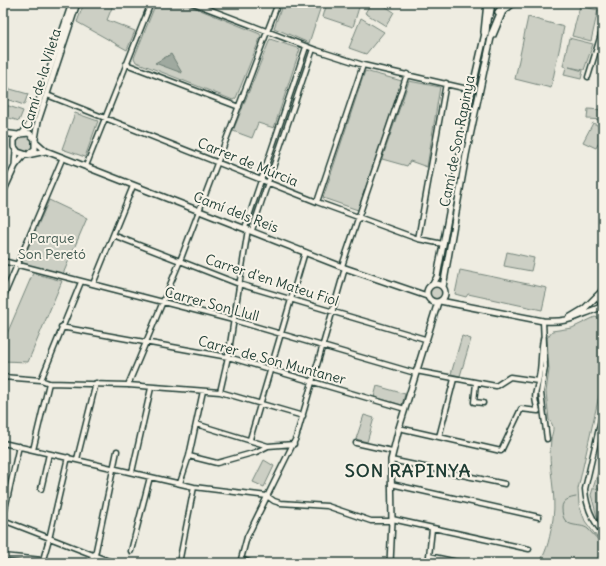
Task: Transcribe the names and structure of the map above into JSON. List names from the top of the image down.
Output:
{
  "streets": {
    "street": [
      "Camí de la Vileta",
      "Camí de Son Rapinya",
      "Carrer de Múrcia",
      "Camí dels Reis",
      "Carrer d'en Mateu Fiol",
      "Carrer Son Llull",
      "Carrer de Son Muntaner"
    ]
  },
  "crossings": [
    ["Camí de la Vileta", "Carrer de Múrcia"],
    ["Camí de la Vileta", "Camí dels Reis"],
    ["Camí de Son Rapinya", "Carrer de Múrcia"],
    ["Camí de Son Rapinya", "Camí dels Reis"]
  ],
  "districts": ["SON RAPINYA"],
  "parks": ["Parque Son Peretó"]
}
